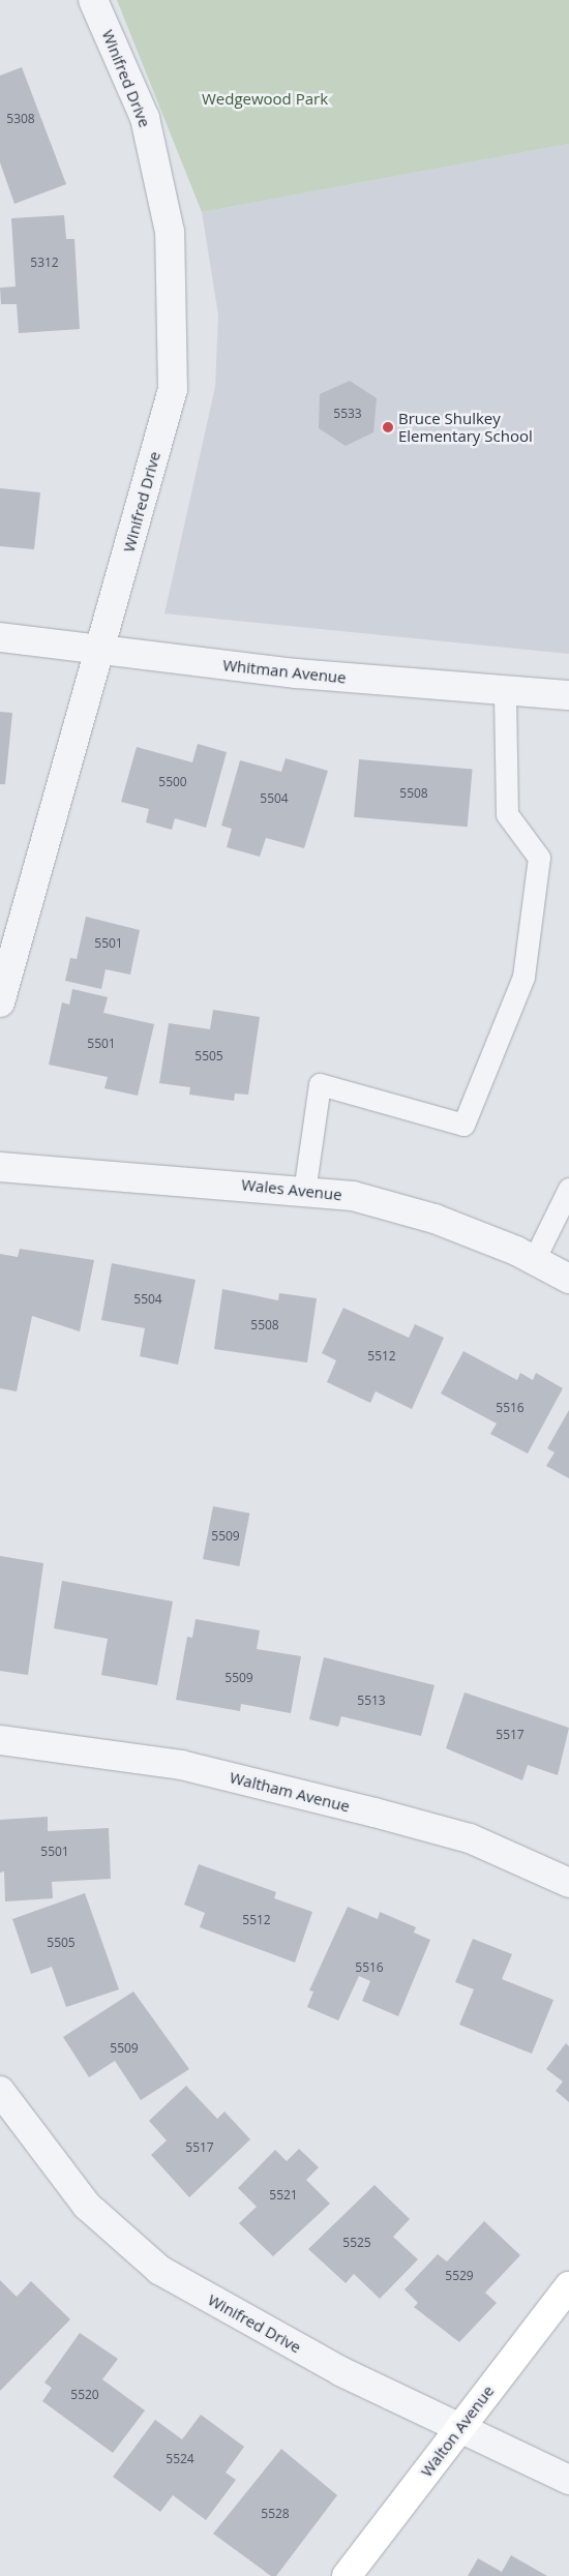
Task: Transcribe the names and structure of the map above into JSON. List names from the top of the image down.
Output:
{
  "streets": {
    "street": [
      "Winifred Drive",
      "Whitman Avenue",
      "Wales Avenue",
      "Waltham Avenue",
      "Walton Avenue"
    ]
  },
  "crossings": [
    ["Winifred Drive", "Whitman Avenue"],
    ["Winifred Drive", "Walton Avenue"]
  ],
  "parks": ["Wedgewood Park"],
  "places": ["Bruce Shulkey Elementary School"],
  "house_numbers": [
    "5308",
    "5312",
    "5533",
    "5500",
    "5508",
    "5504",
    "5501",
    "5501",
    "5505",
    "5504",
    "5508",
    "5512",
    "5516",
    "5509",
    "5509",
    "5513",
    "5517",
    "5501",
    "5512",
    "5505",
    "5516",
    "5509",
    "5517",
    "5521",
    "5525",
    "5529",
    "5520",
    "5524",
    "5528"
  ]
}
